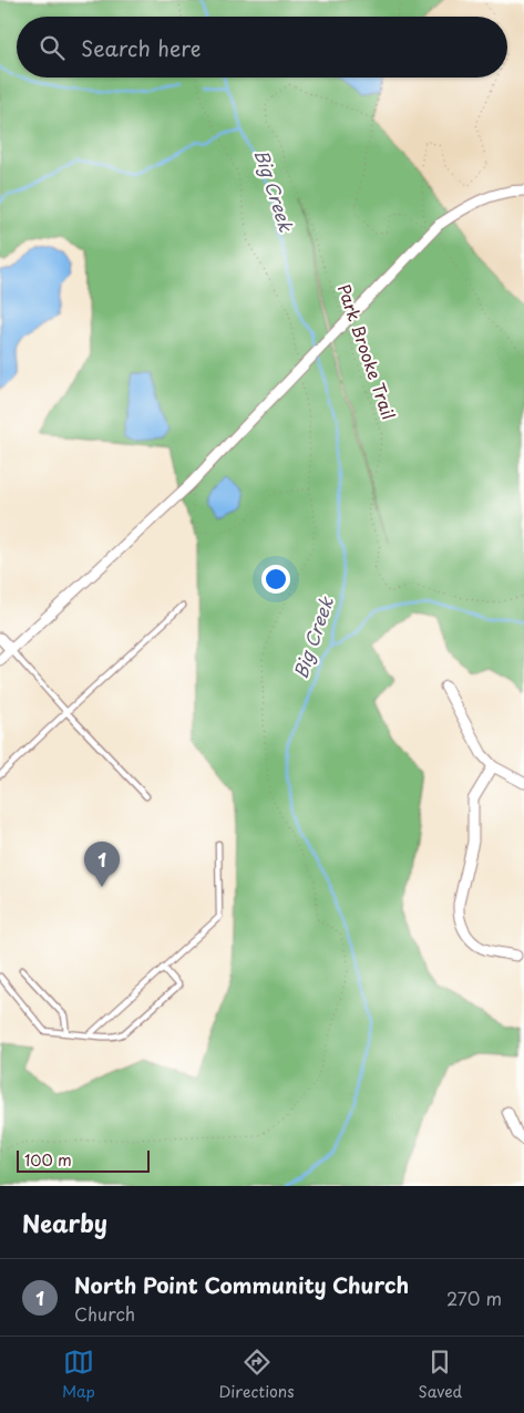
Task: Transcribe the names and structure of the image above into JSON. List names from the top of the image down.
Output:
{
  "streets": {
    "path": ["Park Brooke Trail"]
  },
  "water": ["Big Creek"],
  "scale_bar": "100 m",
  "page": {
    "search": "Search here",
    "pins": "1",
    "scale": "100 m",
    "heading": "Nearby",
    "list": [
      {
        "mark": "1",
        "name": "North Point Community Church",
        "note": "Church",
        "value": "270 m"
      }
    ],
    "nav": ["Map", "Directions", "Saved"]
  }
}
